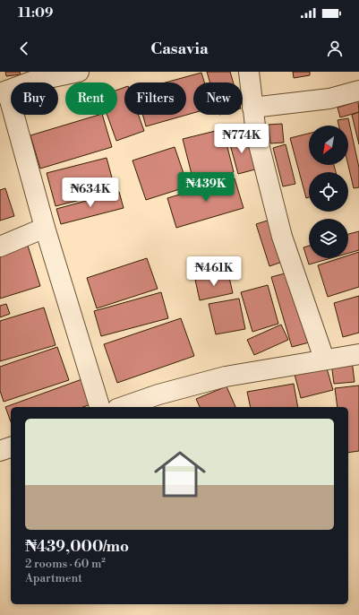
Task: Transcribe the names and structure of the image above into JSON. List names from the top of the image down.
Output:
{
  "north": "bottom left",
  "page": {
    "status": "11:09",
    "header": "Casavia",
    "chip": [
      "Buy",
      "Rent",
      "Filters",
      "New"
    ],
    "price": [
      "₦774K",
      "₦439K",
      "₦634K",
      "₦461K"
    ],
    "list": [
      {
        "name": "₦439,000/mo",
        "note": "2 rooms · 60 m² · Apartment"
      }
    ]
  }
}
